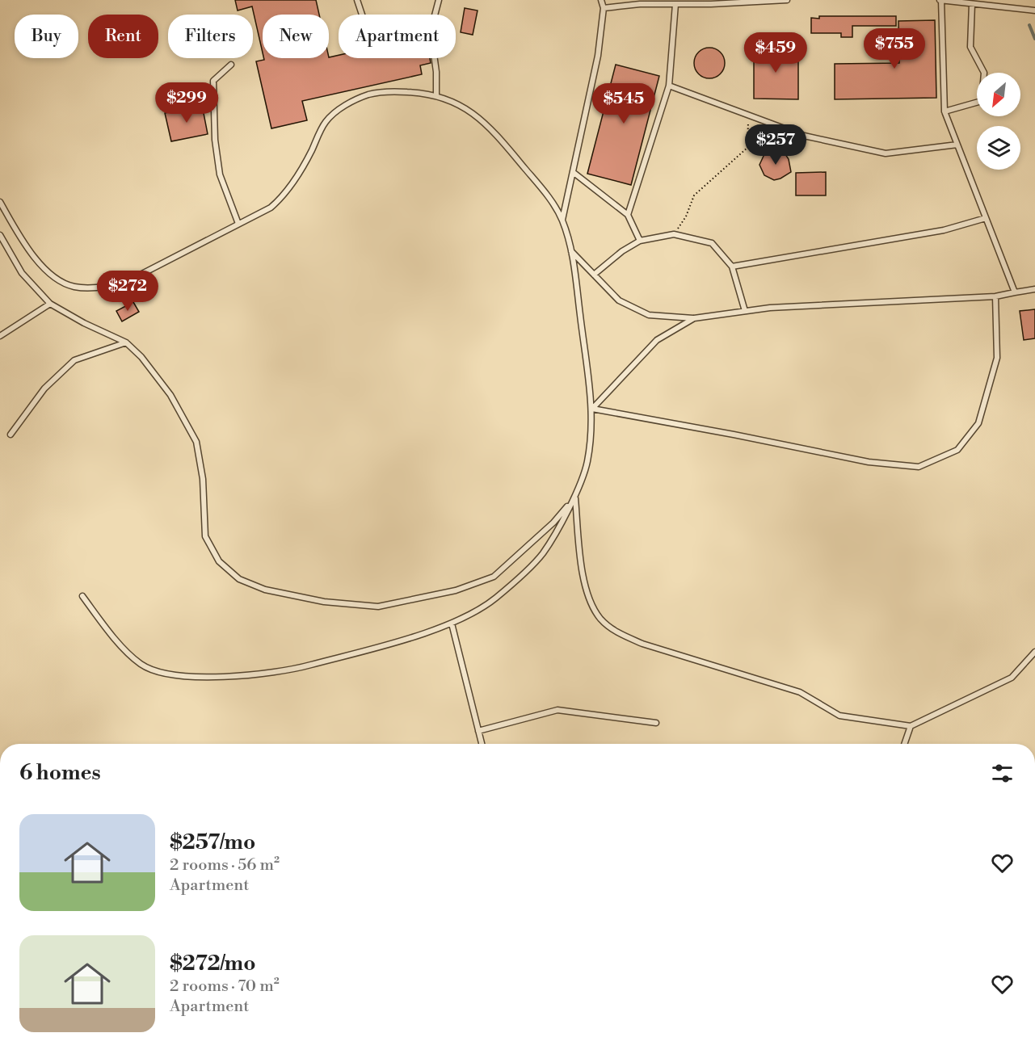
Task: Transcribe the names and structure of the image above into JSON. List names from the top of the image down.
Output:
{
  "north": "bottom left",
  "page": {
    "chip": [
      "Buy",
      "Rent",
      "Filters",
      "New",
      "Apartment"
    ],
    "price": [
      "$755",
      "$459",
      "$299",
      "$545",
      "$257",
      "$272"
    ],
    "heading": "6 homes",
    "list": [
      {
        "name": "$257/mo",
        "note": "2 rooms · 56 m² · Apartment"
      },
      {
        "name": "$272/mo",
        "note": "2 rooms · 70 m² · Apartment"
      }
    ]
  }
}
